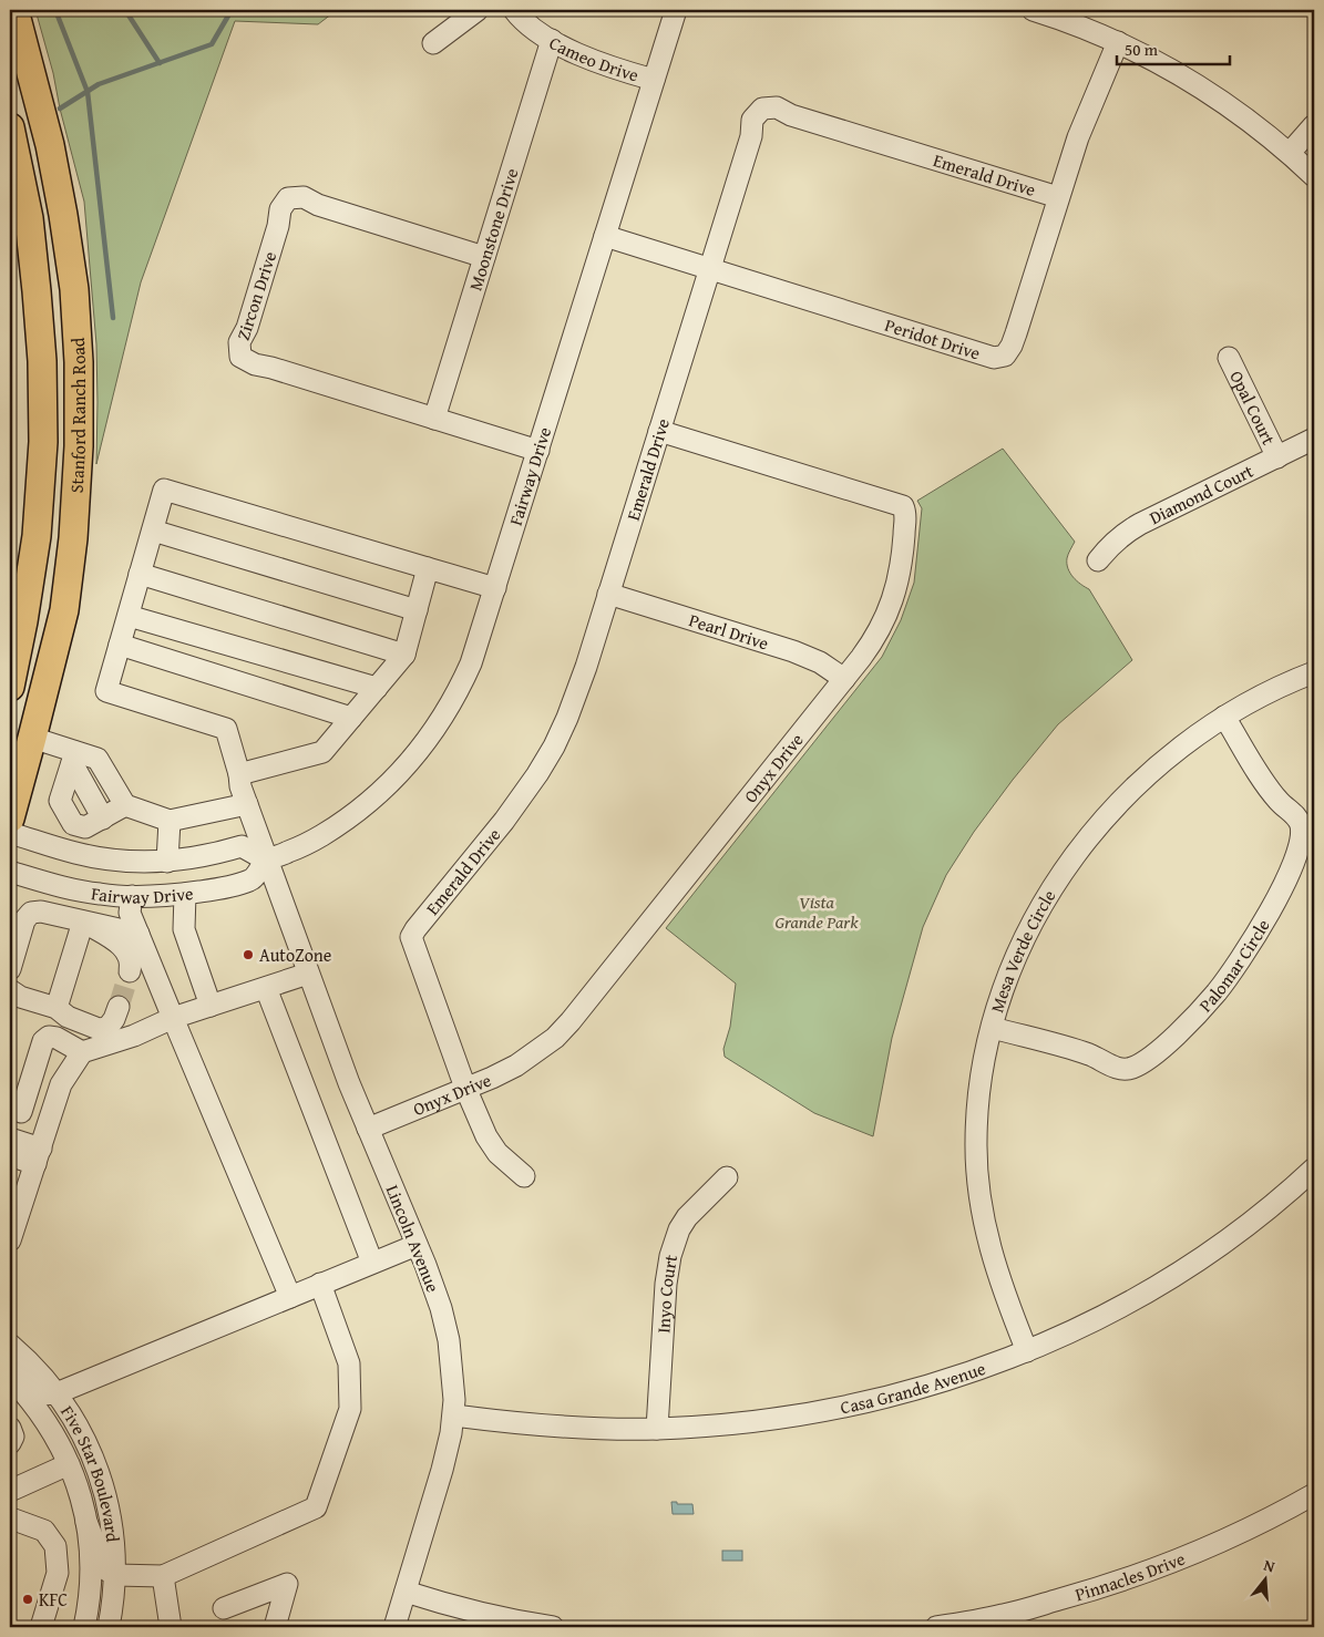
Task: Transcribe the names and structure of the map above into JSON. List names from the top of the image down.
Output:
{
  "streets": {
    "main road": ["Stanford Ranch Road"],
    "street": [
      "Cameo Drive",
      "Emerald Drive",
      "Moonstone Drive",
      "Zircon Drive",
      "Peridot Drive",
      "Opal Court",
      "Fairway Drive",
      "Diamond Court",
      "Pearl Drive",
      "Onyx Drive",
      "Mesa Verde Circle",
      "Palomar Circle",
      "Lincoln Avenue",
      "Inyo Court",
      "Casa Grande Avenue",
      "Five Star Boulevard",
      "Pinnacles Drive"
    ]
  },
  "crossings": [
    ["Cameo Drive", "Moonstone Drive"],
    ["Cameo Drive", "Fairway Drive"],
    ["Emerald Drive", "Peridot Drive"],
    ["Emerald Drive", "Pearl Drive"],
    ["Emerald Drive", "Onyx Drive"],
    ["Moonstone Drive", "Zircon Drive"],
    ["Zircon Drive", "Fairway Drive"],
    ["Peridot Drive", "Fairway Drive"],
    ["Opal Court", "Diamond Court"],
    ["Fairway Drive", "Lincoln Avenue"],
    ["Pearl Drive", "Onyx Drive"],
    ["Onyx Drive", "Lincoln Avenue"],
    ["Mesa Verde Circle", "Palomar Circle"],
    ["Mesa Verde Circle", "Casa Grande Avenue"],
    ["Lincoln Avenue", "Casa Grande Avenue"],
    ["Inyo Court", "Casa Grande Avenue"]
  ],
  "parks": ["Vista Grande Park"],
  "places": ["AutoZone", "KFC"],
  "scale_bar": "50 m",
  "north": "top"
}
